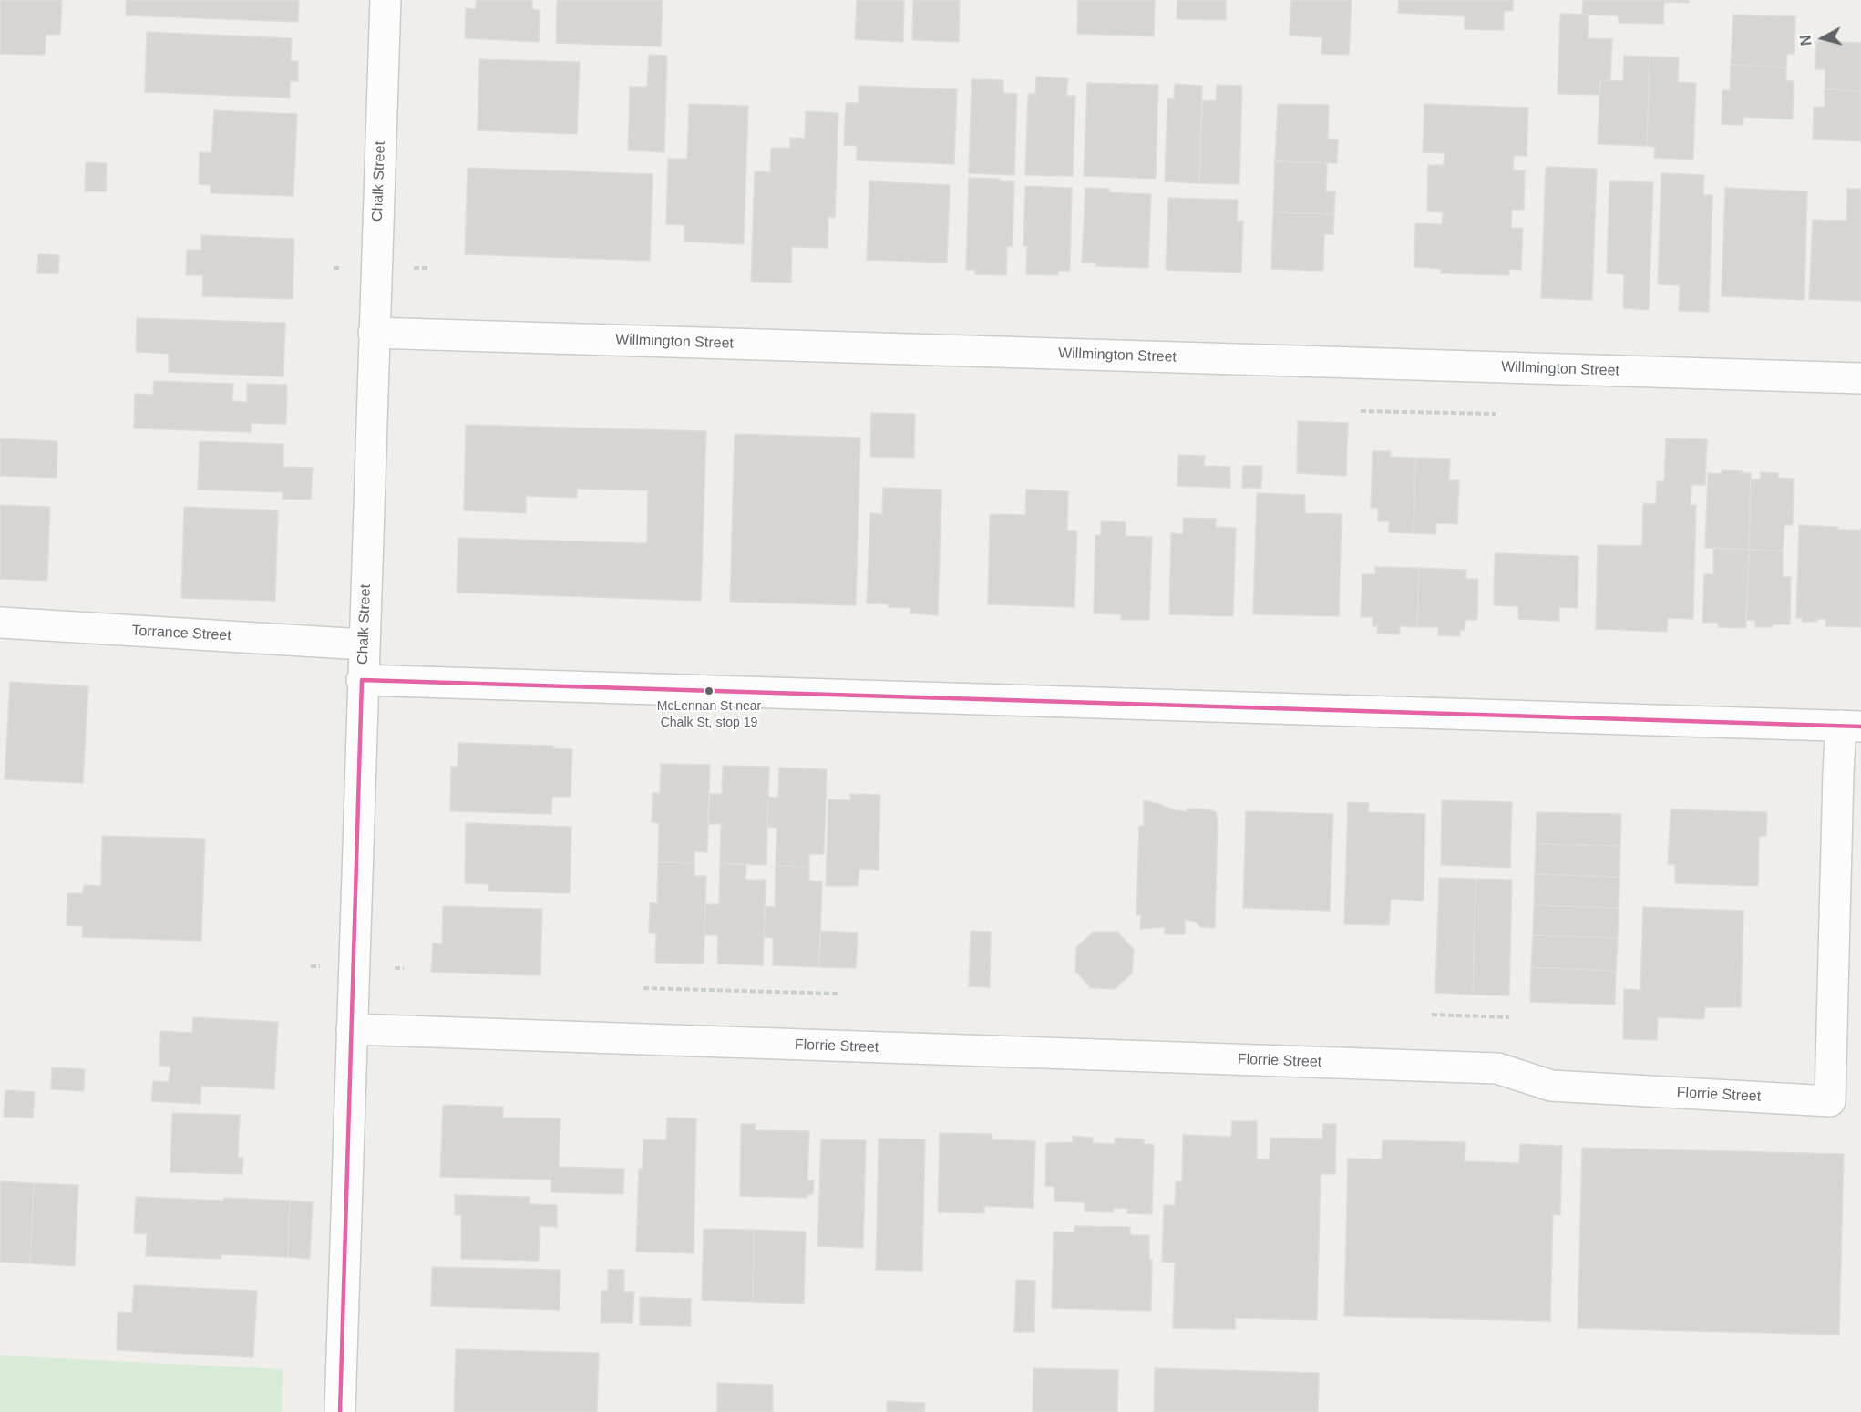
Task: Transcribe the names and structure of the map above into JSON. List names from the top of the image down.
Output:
{
  "streets": {
    "street": [
      "Chalk Street",
      "Willmington Street",
      "Torrance Street",
      "Florrie Street"
    ]
  },
  "crossings": [
    ["Chalk Street", "Willmington Street"],
    ["Chalk Street", "Torrance Street"],
    ["Chalk Street", "Florrie Street"]
  ],
  "places": ["McLennan St near Chalk St, stop 19"],
  "north": "left"
}
